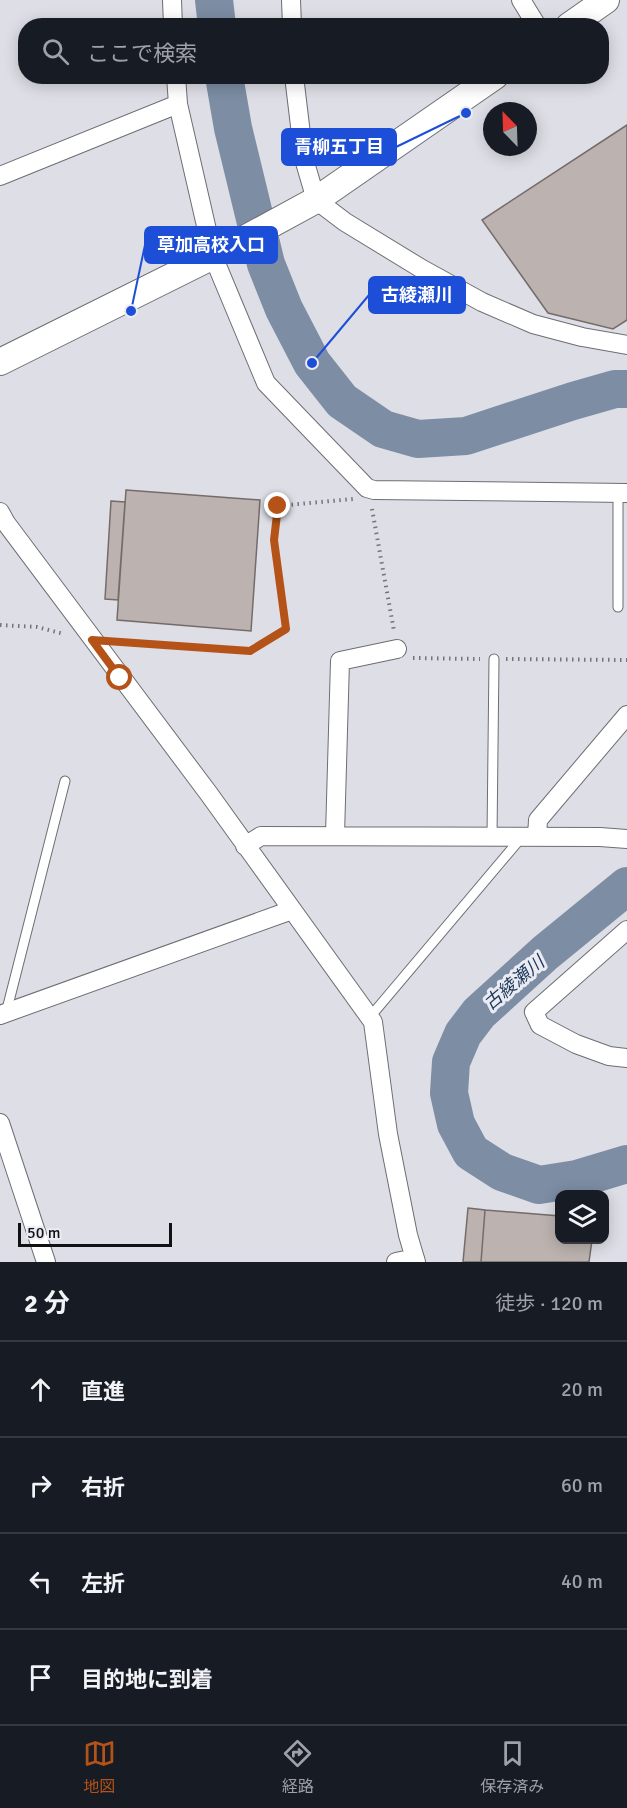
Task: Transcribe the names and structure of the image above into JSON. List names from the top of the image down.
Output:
{
  "water": ["古綾瀬川"],
  "places": ["青柳五丁目", "草加高校入口", "古綾瀬川"],
  "scale_bar": "50 m",
  "north": "top left",
  "page": {
    "search": "ここで検索",
    "scale": "50 m",
    "heading": ["2 分", "徒歩 · 120 m"],
    "list": [
      ["直進", "20 m"],
      ["右折", "60 m"],
      ["左折", "40 m"],
      "目的地に到着"
    ],
    "nav": ["地図", "経路", "保存済み"]
  }
}
